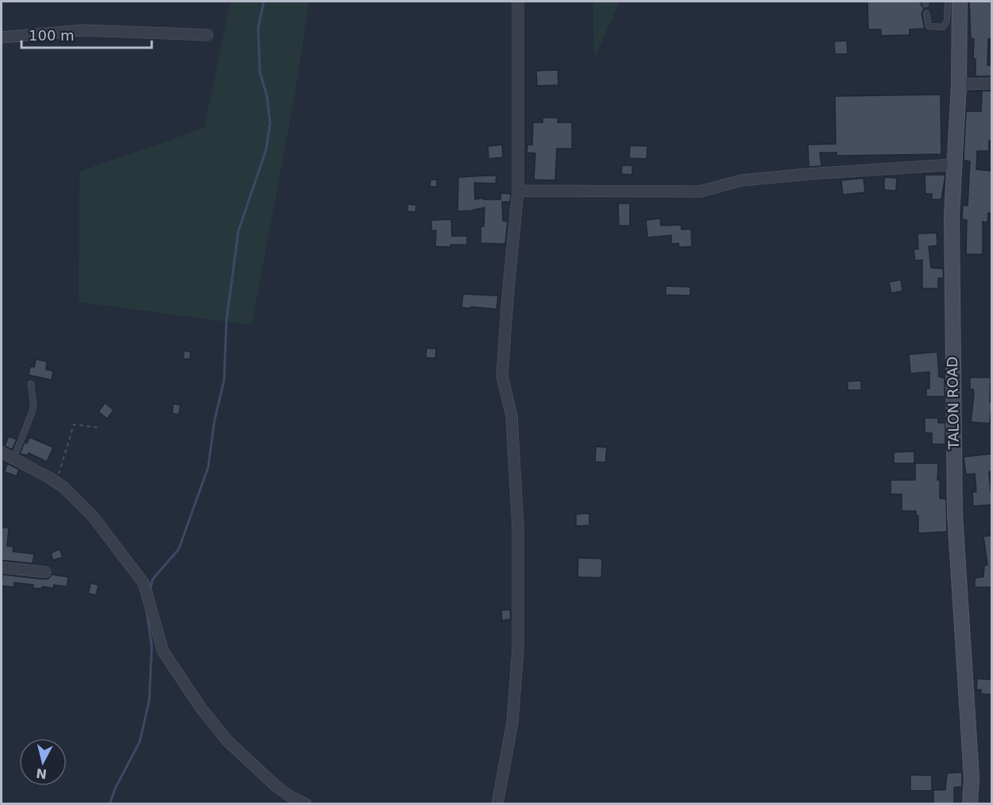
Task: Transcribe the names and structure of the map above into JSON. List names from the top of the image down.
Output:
{
  "streets": {
    "street": ["TALON ROAD"]
  },
  "scale_bar": "100 m",
  "north": "bottom"
}
